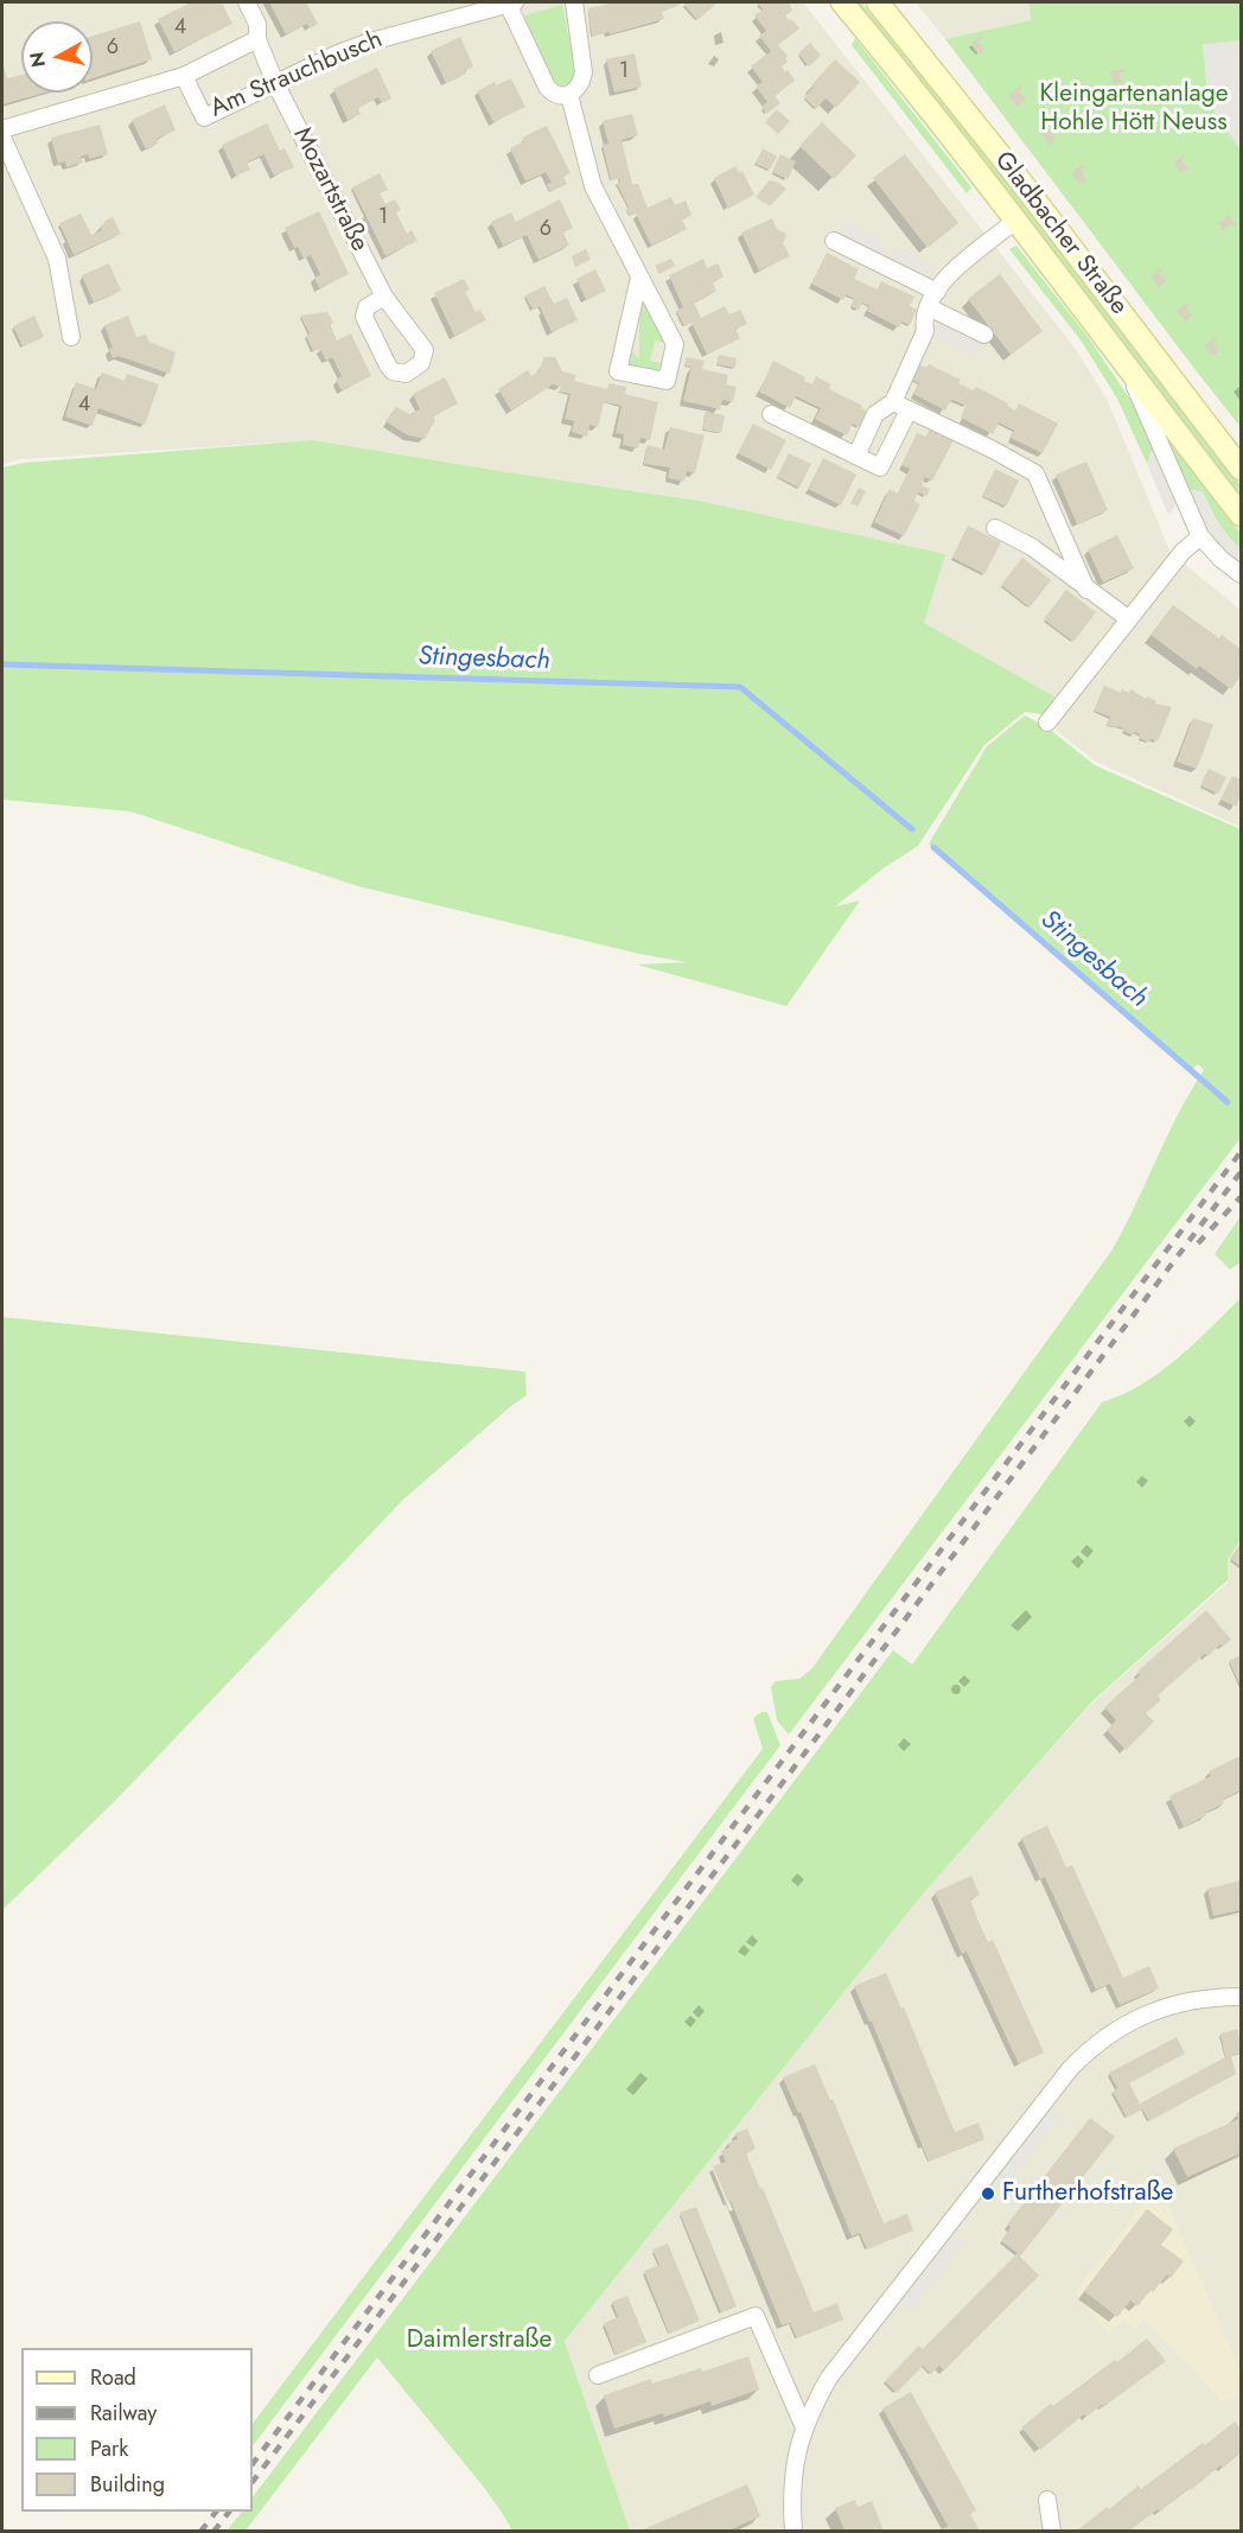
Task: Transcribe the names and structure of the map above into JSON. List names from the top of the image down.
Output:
{
  "streets": {
    "main road": ["Gladbacher Straße"],
    "street": ["Am Strauchbusch", "Mozartstraße"]
  },
  "crossings": [
    ["Am Strauchbusch", "Mozartstraße"]
  ],
  "water": ["Stingesbach"],
  "parks": ["Kleingartenanlage Hohle Hött Neuss", "Daimlerstraße"],
  "places": ["Furtherhofstraße"],
  "house_numbers": [
    "4",
    "6",
    "1",
    "1",
    "6",
    "4"
  ],
  "legend": [
    "Road",
    "Railway",
    "Park",
    "Building"
  ],
  "north": "left"
}
